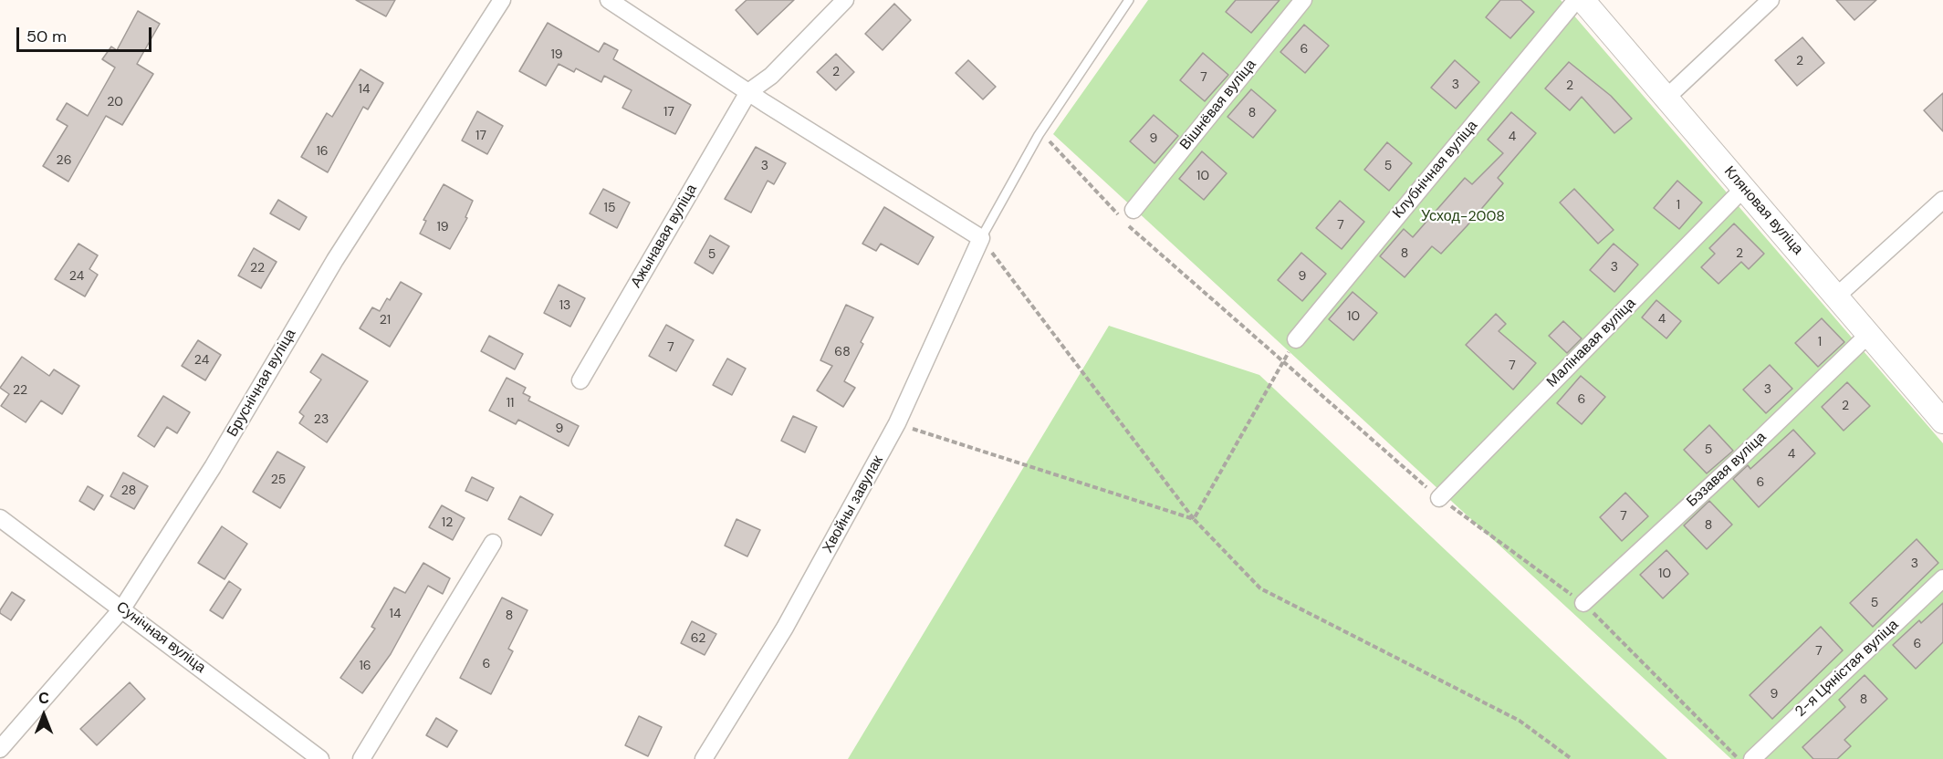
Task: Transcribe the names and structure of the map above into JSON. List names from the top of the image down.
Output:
{
  "streets": {
    "street": [
      "Вішнёвая вуліца",
      "Клубнічная вуліца",
      "Кляновая вуліца",
      "Ажынавая вуліца",
      "Малінавая вуліца",
      "Бруснічная вуліца",
      "Бэзавая вуліца",
      "Хвойны завулак",
      "Сунічная вуліца",
      "2-я Цяністая вуліца"
    ]
  },
  "crossings": [
    ["Клубнічная вуліца", "Кляновая вуліца"],
    ["Кляновая вуліца", "Малінавая вуліца"],
    ["Кляновая вуліца", "Бэзавая вуліца"],
    ["Бруснічная вуліца", "Сунічная вуліца"]
  ],
  "parks": ["Усход-2008"],
  "house_numbers": [
    "6",
    "19",
    "2",
    "2",
    "7",
    "3",
    "2",
    "14",
    "20",
    "17",
    "8",
    "17",
    "4",
    "9",
    "16",
    "26",
    "3",
    "5",
    "10",
    "1",
    "15",
    "7",
    "19",
    "8",
    "2",
    "5",
    "3",
    "22",
    "24",
    "9",
    "13",
    "10",
    "4",
    "21",
    "1",
    "7",
    "68",
    "24",
    "7",
    "3",
    "22",
    "6",
    "11",
    "2",
    "23",
    "9",
    "5",
    "4",
    "25",
    "6",
    "28",
    "7",
    "12",
    "8",
    "3",
    "10",
    "5",
    "14",
    "8",
    "62",
    "6",
    "7",
    "6",
    "16",
    "9",
    "8"
  ],
  "scale_bar": "50 m",
  "north": "top"
}
